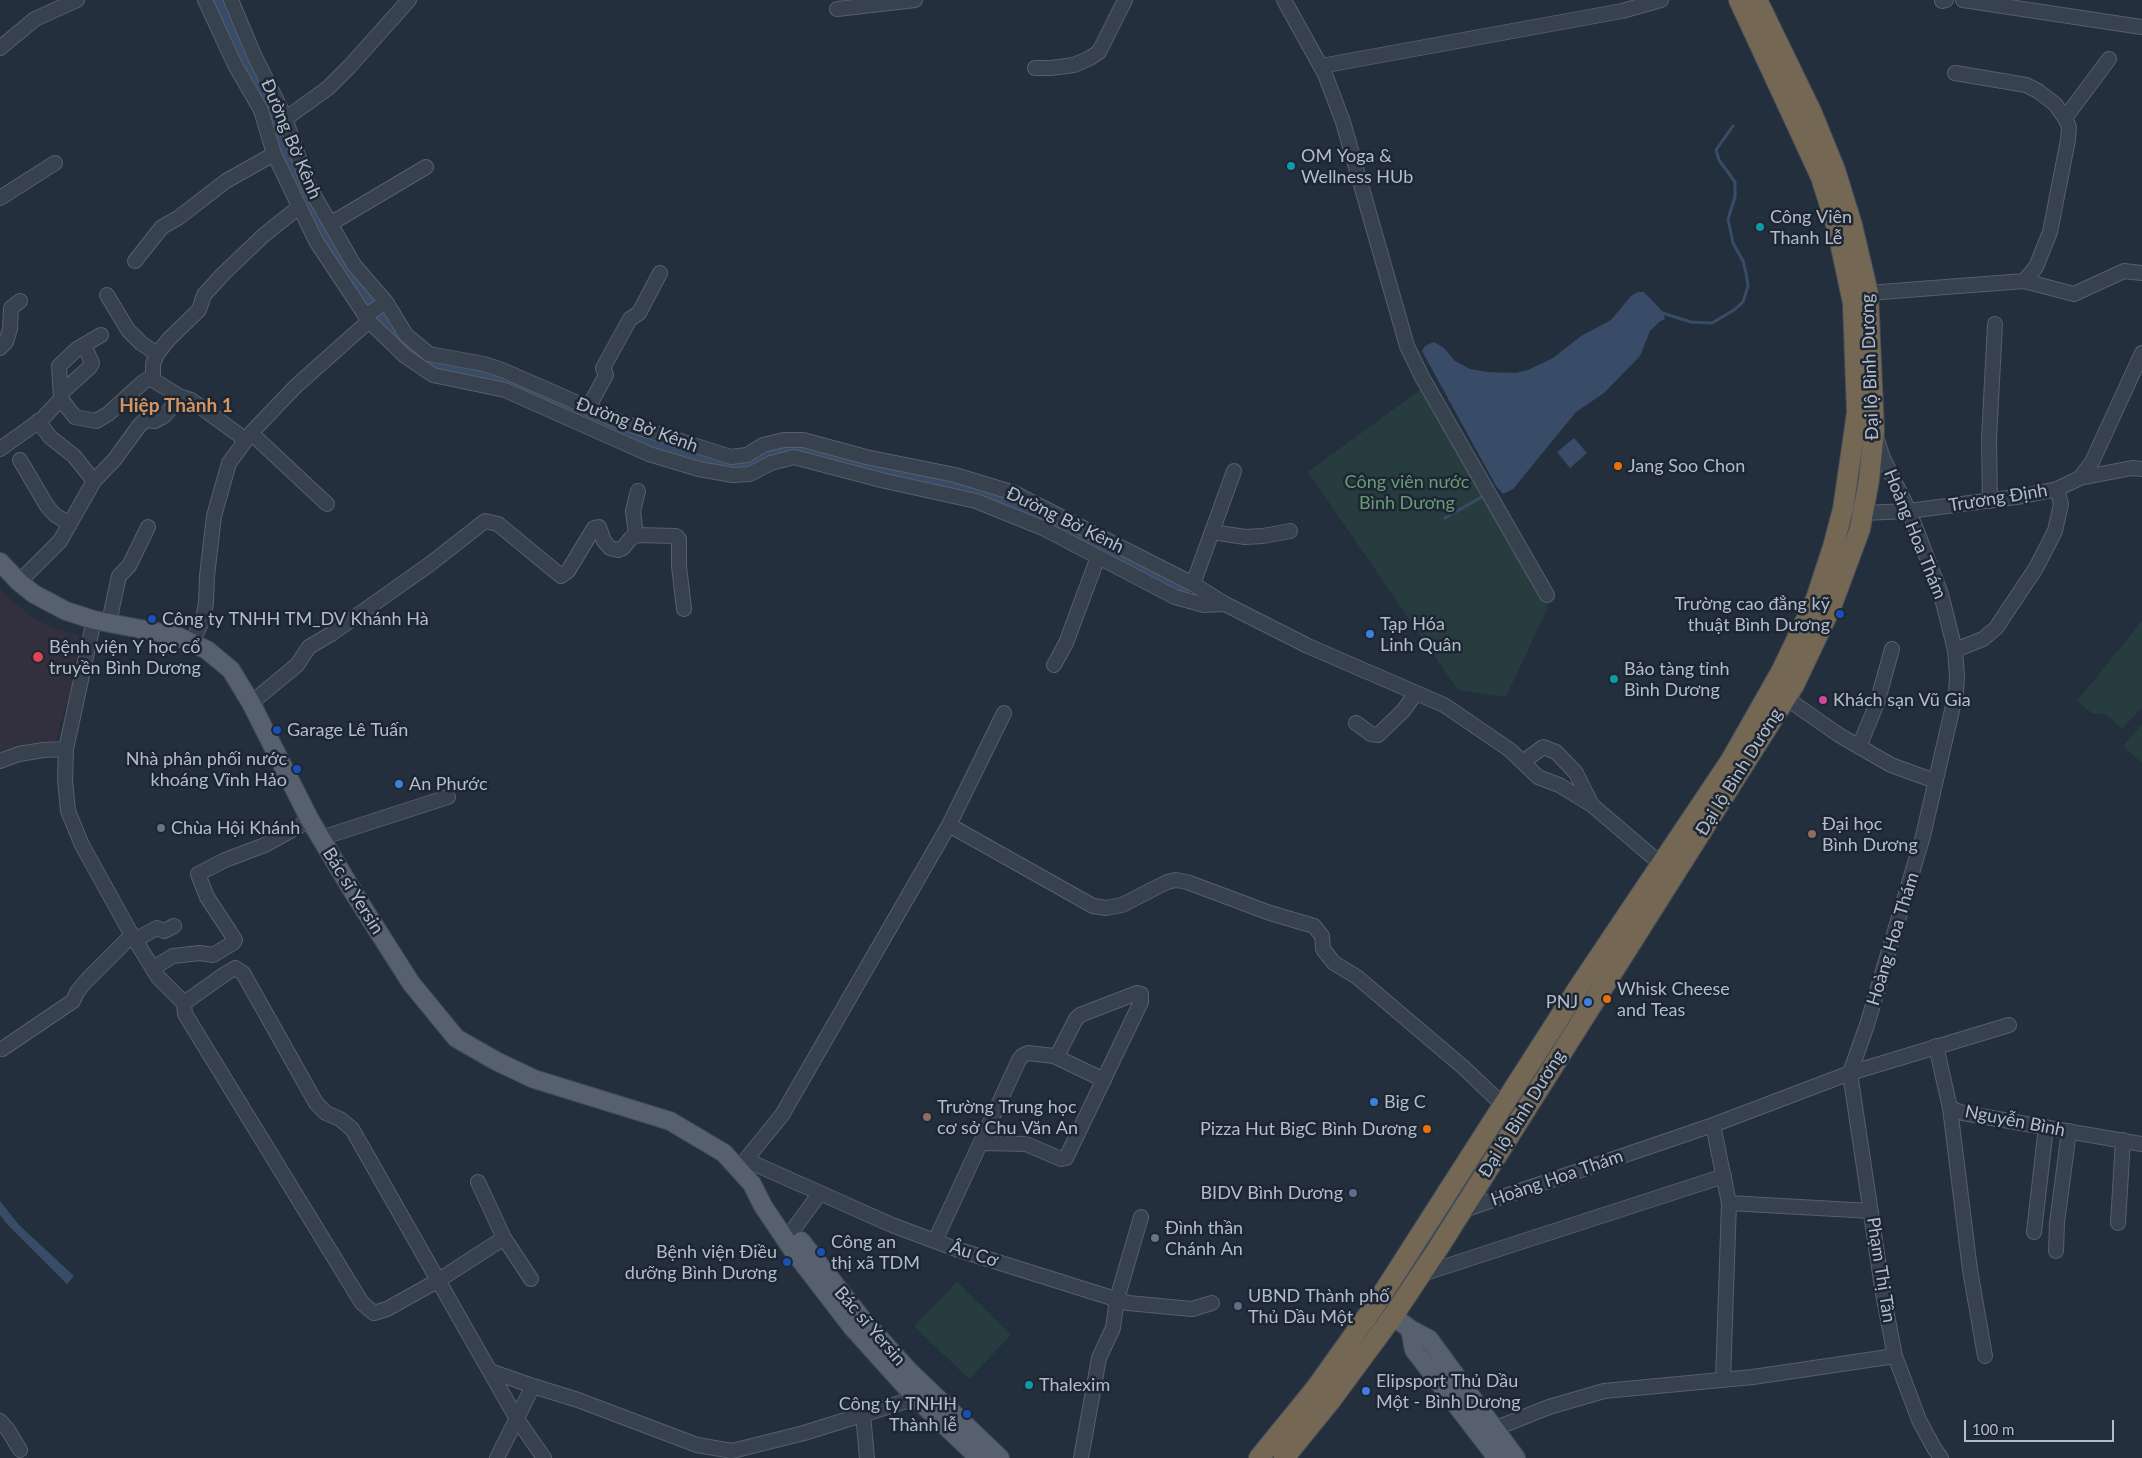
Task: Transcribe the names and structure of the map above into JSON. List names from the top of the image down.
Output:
{
  "streets": {
    "highway": ["Đại lộ Bình Dương"],
    "main road": ["Bác sĩ Yersin"],
    "street": [
      "Đường Bờ Kênh",
      "Trương Định",
      "Hoàng Hoa Thám",
      "Nguyễn Bình",
      "Âu Cơ",
      "Phạm Thị Tân"
    ]
  },
  "crossings": [
    ["Đại lộ Bình Dương", "Trương Định"],
    ["Đại lộ Bình Dương", "Hoàng Hoa Thám"],
    ["Trương Định", "Hoàng Hoa Thám"],
    ["Hoàng Hoa Thám", "Nguyễn Bình"],
    ["Hoàng Hoa Thám", "Phạm Thị Tân"],
    ["Bác sĩ Yersin", "Âu Cơ"]
  ],
  "districts": ["Hiệp Thành 1"],
  "parks": ["Công viên nước Bình Dương"],
  "places": [
    "OM Yoga & Wellness HUb",
    "Công Viên Thanh Lễ",
    "Jang Soo Chon",
    "Trường cao đẳng kỹ thuật Bình Dương",
    "Công ty TNHH TM_DV Khánh Hà",
    "Tạp Hóa Linh Quân",
    "Bệnh viện Y học cổ truyền Bình Dương",
    "Bảo tàng tỉnh Bình Dương",
    "Khách sạn Vũ Gia",
    "Garage Lê Tuấn",
    "Nhà phân phối nước khoáng Vĩnh Hảo",
    "An Phước",
    "Chùa Hội Khánh",
    "Đại học Bình Dương",
    "Whisk Cheese and Teas",
    "PNJ",
    "Big C",
    "Trường Trung học cơ sở Chu Văn An",
    "Pizza Hut BigC Bình Dương",
    "BIDV Bình Dương",
    "Đình thần Chánh An",
    "Công an thị xã TDM",
    "Bệnh viện Điều dưỡng Bình Dương",
    "UBND Thành phố Thủ Dầu Một",
    "Thalexim",
    "Elipsport Thủ Dầu Một - Bình Dương",
    "Công ty TNHH Thành lễ"
  ],
  "scale_bar": "100 m"
}
